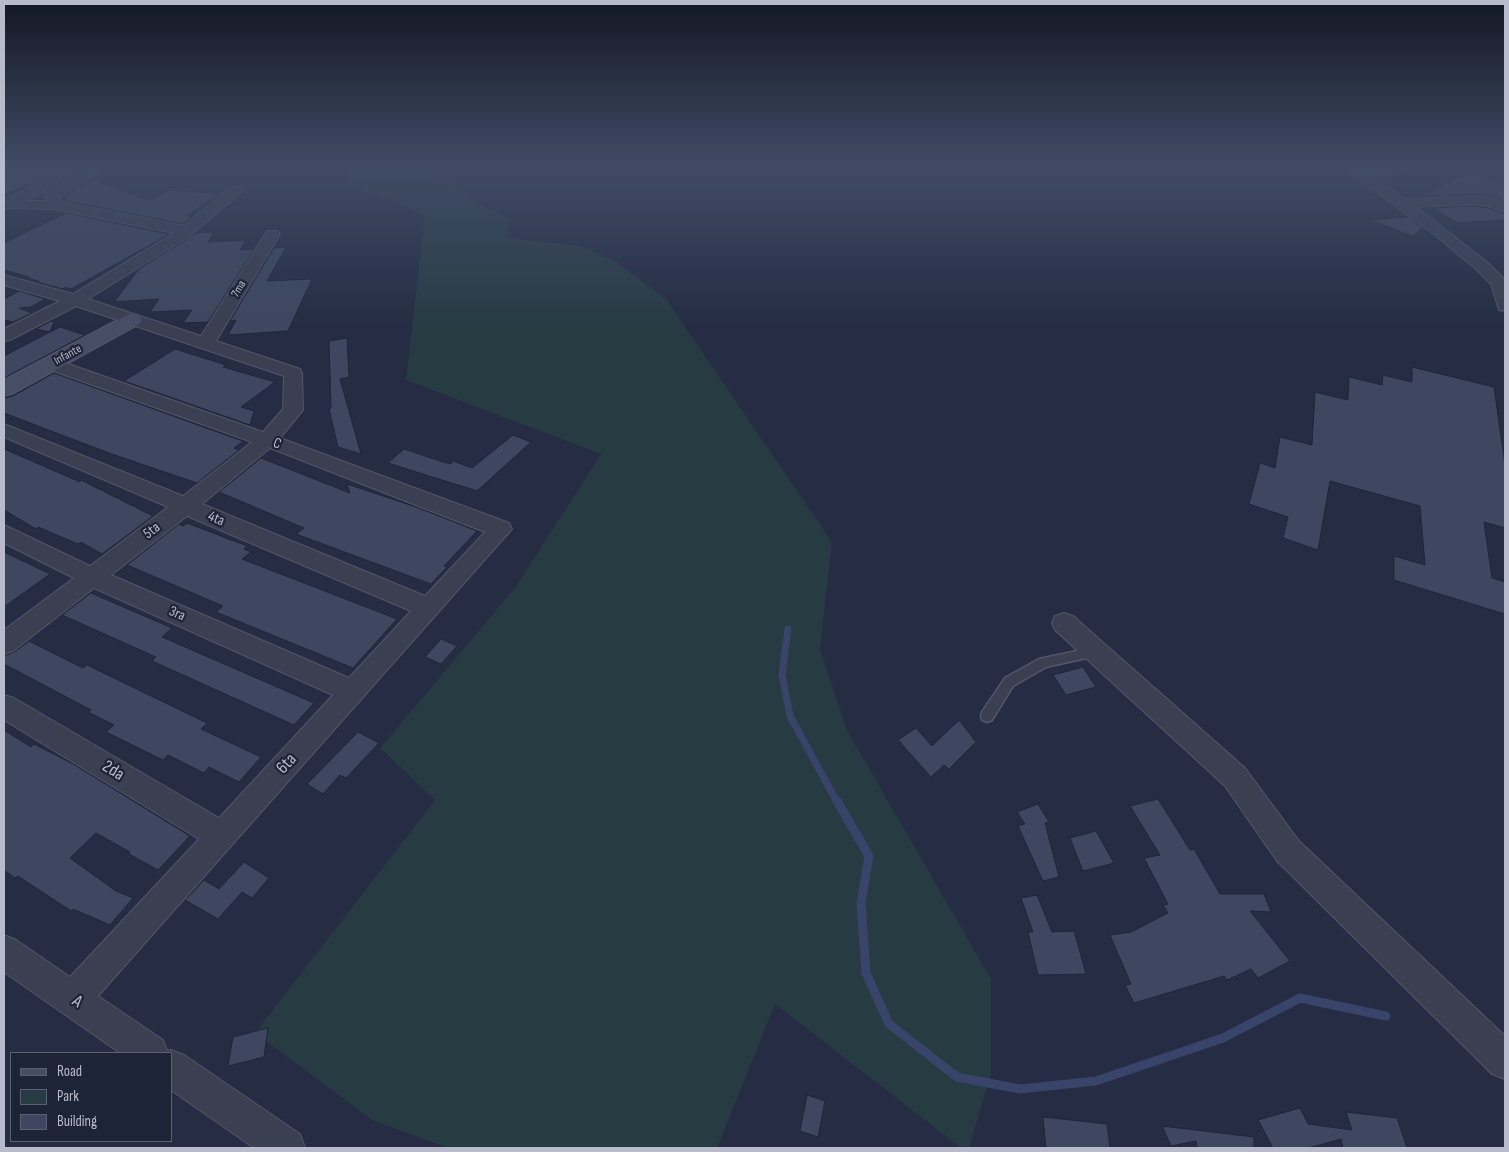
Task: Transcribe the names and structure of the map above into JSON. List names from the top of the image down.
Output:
{
  "streets": {
    "street": [
      "7ma",
      "Infante",
      "C",
      "4ta",
      "5ta",
      "3ra",
      "6ta",
      "2da",
      "A"
    ]
  },
  "crossings": [
    ["7ma", "5ta"],
    ["Infante", "C"],
    ["C", "5ta"],
    ["C", "6ta"],
    ["4ta", "5ta"],
    ["4ta", "6ta"],
    ["5ta", "3ra"],
    ["3ra", "6ta"],
    ["6ta", "2da"],
    ["6ta", "A"]
  ],
  "legend": ["Road", "Park", "Building"]
}
